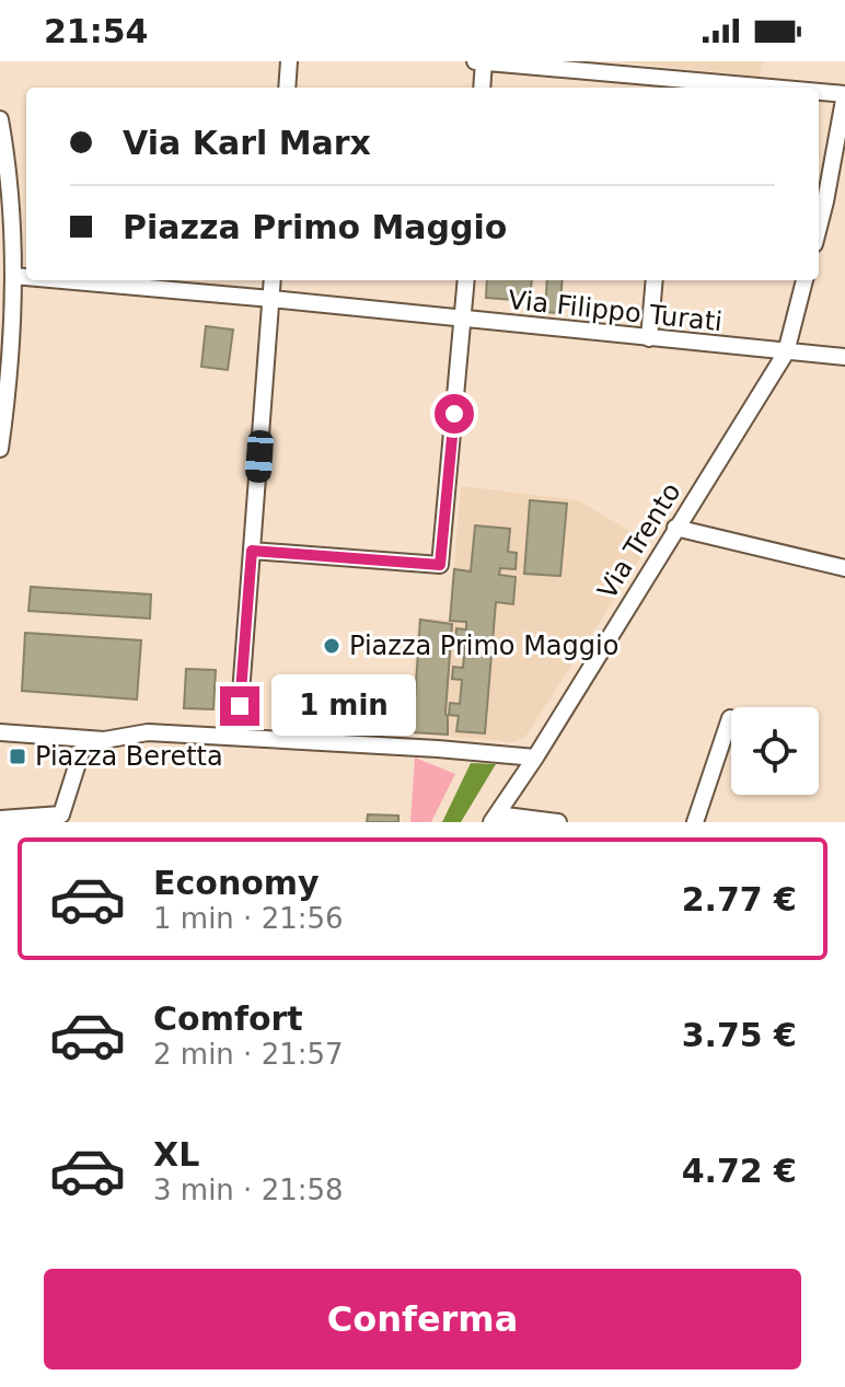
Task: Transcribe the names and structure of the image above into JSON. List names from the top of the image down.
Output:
{
  "streets": {
    "street": ["Via Filippo Turati", "Via Trento"]
  },
  "crossings": [
    ["Via Filippo Turati", "Via Trento"]
  ],
  "places": {
    "other": ["Piazza Primo Maggio"],
    "transit": ["Piazza Beretta"]
  },
  "page": {
    "status": "21:54",
    "banner": ["Via Karl Marx", "Piazza Primo Maggio"],
    "bubble": "1 min",
    "list": [
      {
        "name": "Economy",
        "note": "1 min · 21:56",
        "value": "2.77 €"
      },
      {
        "name": "Comfort",
        "note": "2 min · 21:57",
        "value": "3.75 €"
      },
      {
        "name": "XL",
        "note": "3 min · 21:58",
        "value": "4.72 €"
      }
    ],
    "buttons": "Conferma"
  }
}
